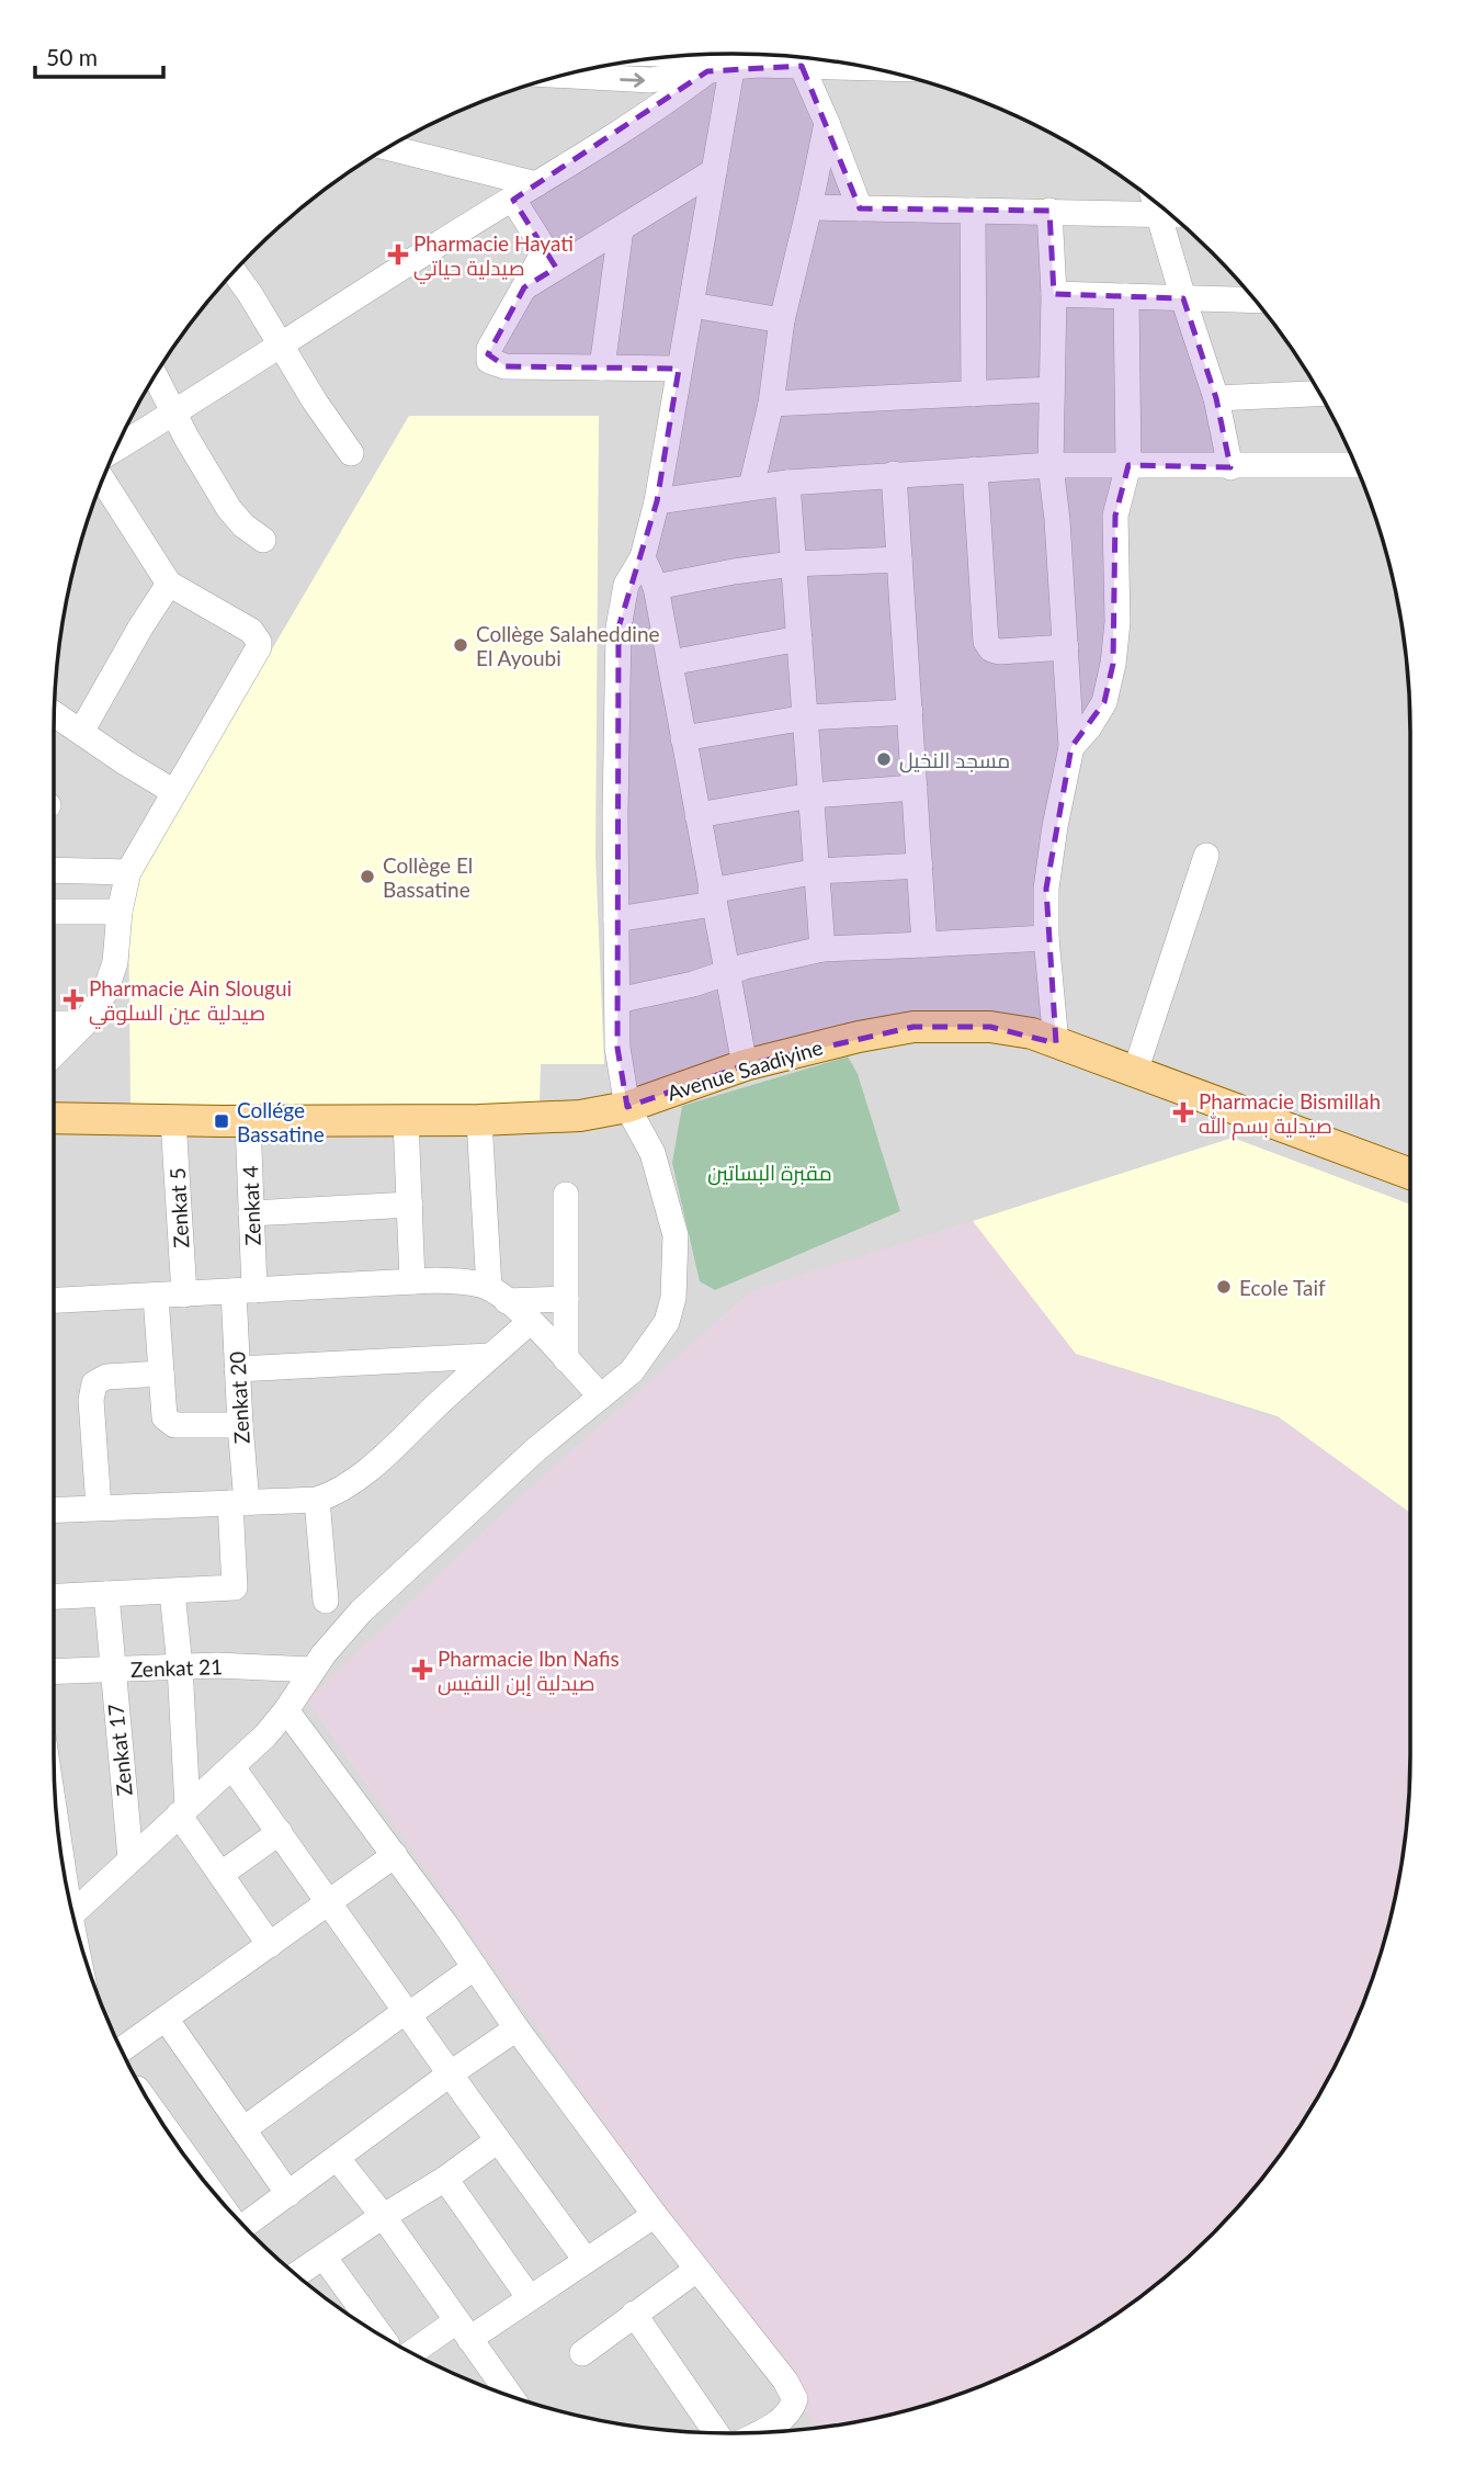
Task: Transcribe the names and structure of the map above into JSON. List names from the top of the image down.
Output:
{
  "streets": {
    "main road": ["Avenue Saadiyine"],
    "street": [
      "Zenkat 4",
      "Zenkat 5",
      "Zenkat 20",
      "Zenkat 21",
      "Zenkat 17"
    ]
  },
  "crossings": [
    ["Avenue Saadiyine", "Zenkat 4"],
    ["Avenue Saadiyine", "Zenkat 5"],
    ["Zenkat 4", "Zenkat 20"],
    ["Zenkat 21", "Zenkat 17"]
  ],
  "parks": ["مقبرة البساتين"],
  "places": {
    "health": [
      "Pharmacie Hayati صيدلية حياتي",
      "Pharmacie Ain Slougui صيدلية عين السلوقي",
      "Pharmacie Bismillah صيدلية بسم الله",
      "Pharmacie Ibn Nafis صيدلية إبن النفيس"
    ],
    "other": [
      "Collège Salaheddine El Ayoubi",
      "مسجد النخيل",
      "Collège El Bassatine",
      "Ecole Taif"
    ],
    "transit": ["Collége Bassatine"]
  },
  "scale_bar": "50 m"
}
